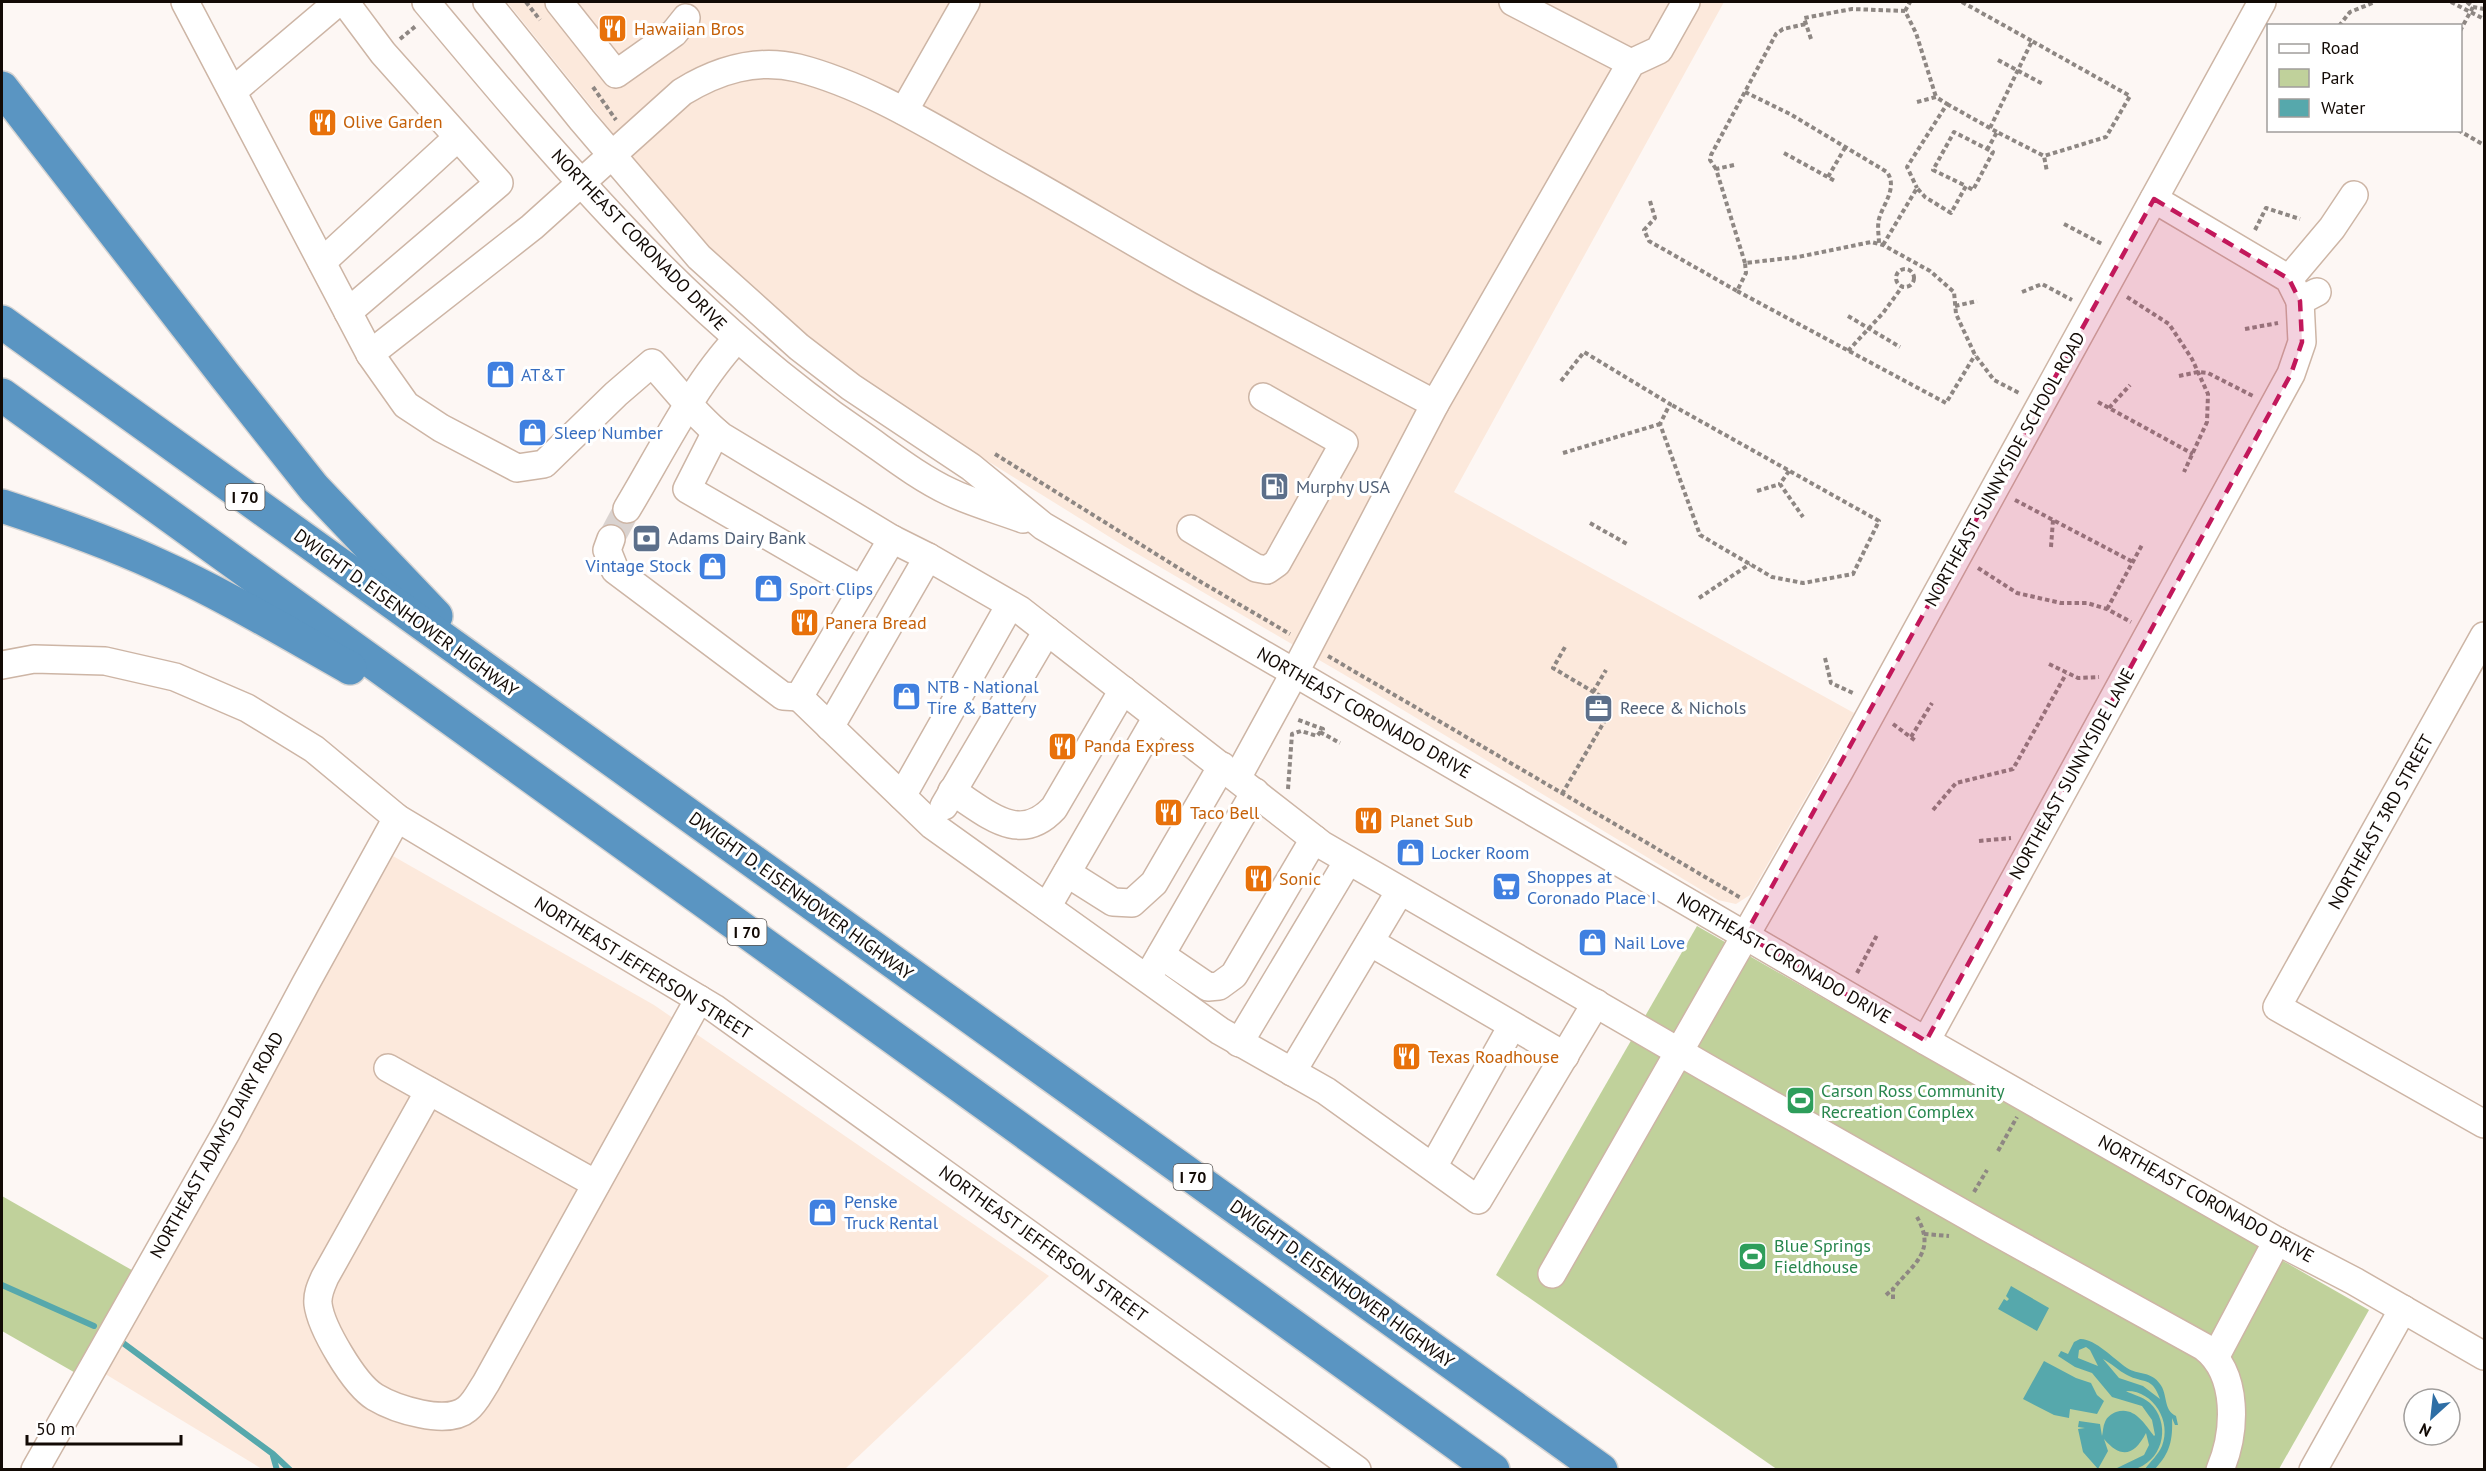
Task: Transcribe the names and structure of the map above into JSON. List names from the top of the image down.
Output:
{
  "streets": {
    "highway": ["I 70", "DWIGHT D. EISENHOWER HIGHWAY"],
    "street": [
      "NORTHEAST CORONADO DRIVE",
      "NORTHEAST SUNNYSIDE SCHOOL ROAD",
      "NORTHEAST SUNNYSIDE LANE",
      "NORTHEAST 3RD STREET",
      "NORTHEAST JEFFERSON STREET",
      "NORTHEAST ADAMS DAIRY ROAD"
    ]
  },
  "crossings": [
    ["NORTHEAST CORONADO DRIVE", "NORTHEAST SUNNYSIDE SCHOOL ROAD"],
    ["NORTHEAST CORONADO DRIVE", "NORTHEAST SUNNYSIDE LANE"],
    ["NORTHEAST JEFFERSON STREET", "NORTHEAST ADAMS DAIRY ROAD"]
  ],
  "places": {
    "restaurant": [
      "Hawaiian Bros",
      "Olive Garden",
      "Panera Bread",
      "Panda Express",
      "Taco Bell",
      "Planet Sub",
      "Sonic",
      "Texas Roadhouse"
    ],
    "shop": [
      "AT&T",
      "Sleep Number",
      "Vintage Stock",
      "Sport Clips",
      "NTB - National Tire & Battery",
      "Locker Room",
      "Nail Love",
      "Penske Truck Rental"
    ],
    "fuel station": ["Murphy USA"],
    "bank": ["Adams Dairy Bank"],
    "office": ["Reece & Nichols"],
    "supermarket": ["Shoppes at Coronado Place I"],
    "sports": ["Carson Ross Community Recreation Complex", "Blue Springs Fieldhouse"]
  },
  "legend": ["Road", "Park", "Water"],
  "scale_bar": "50 m",
  "north": "bottom left"
}
